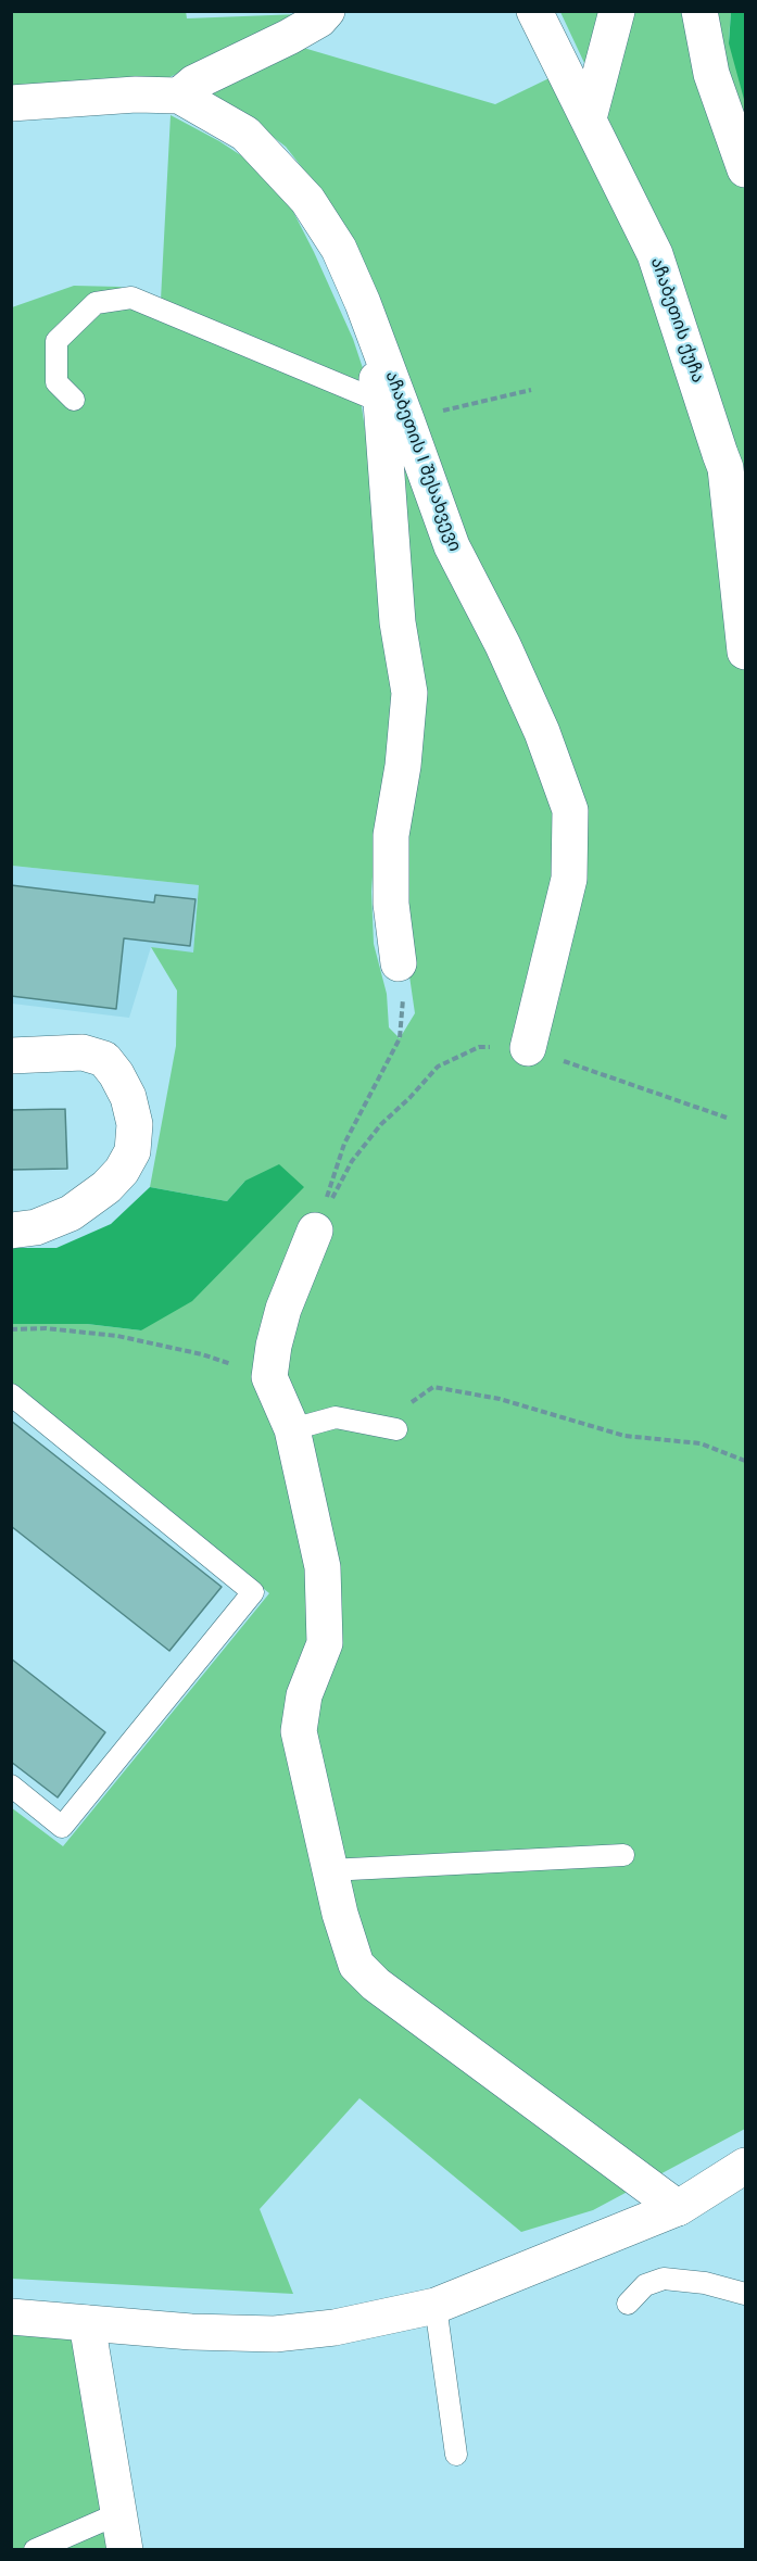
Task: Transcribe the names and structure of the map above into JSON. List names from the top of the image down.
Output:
{
  "streets": {
    "street": ["აჩაბეთის ქუჩა", "აჩაბეთის I შესახვევი"]
  }
}
